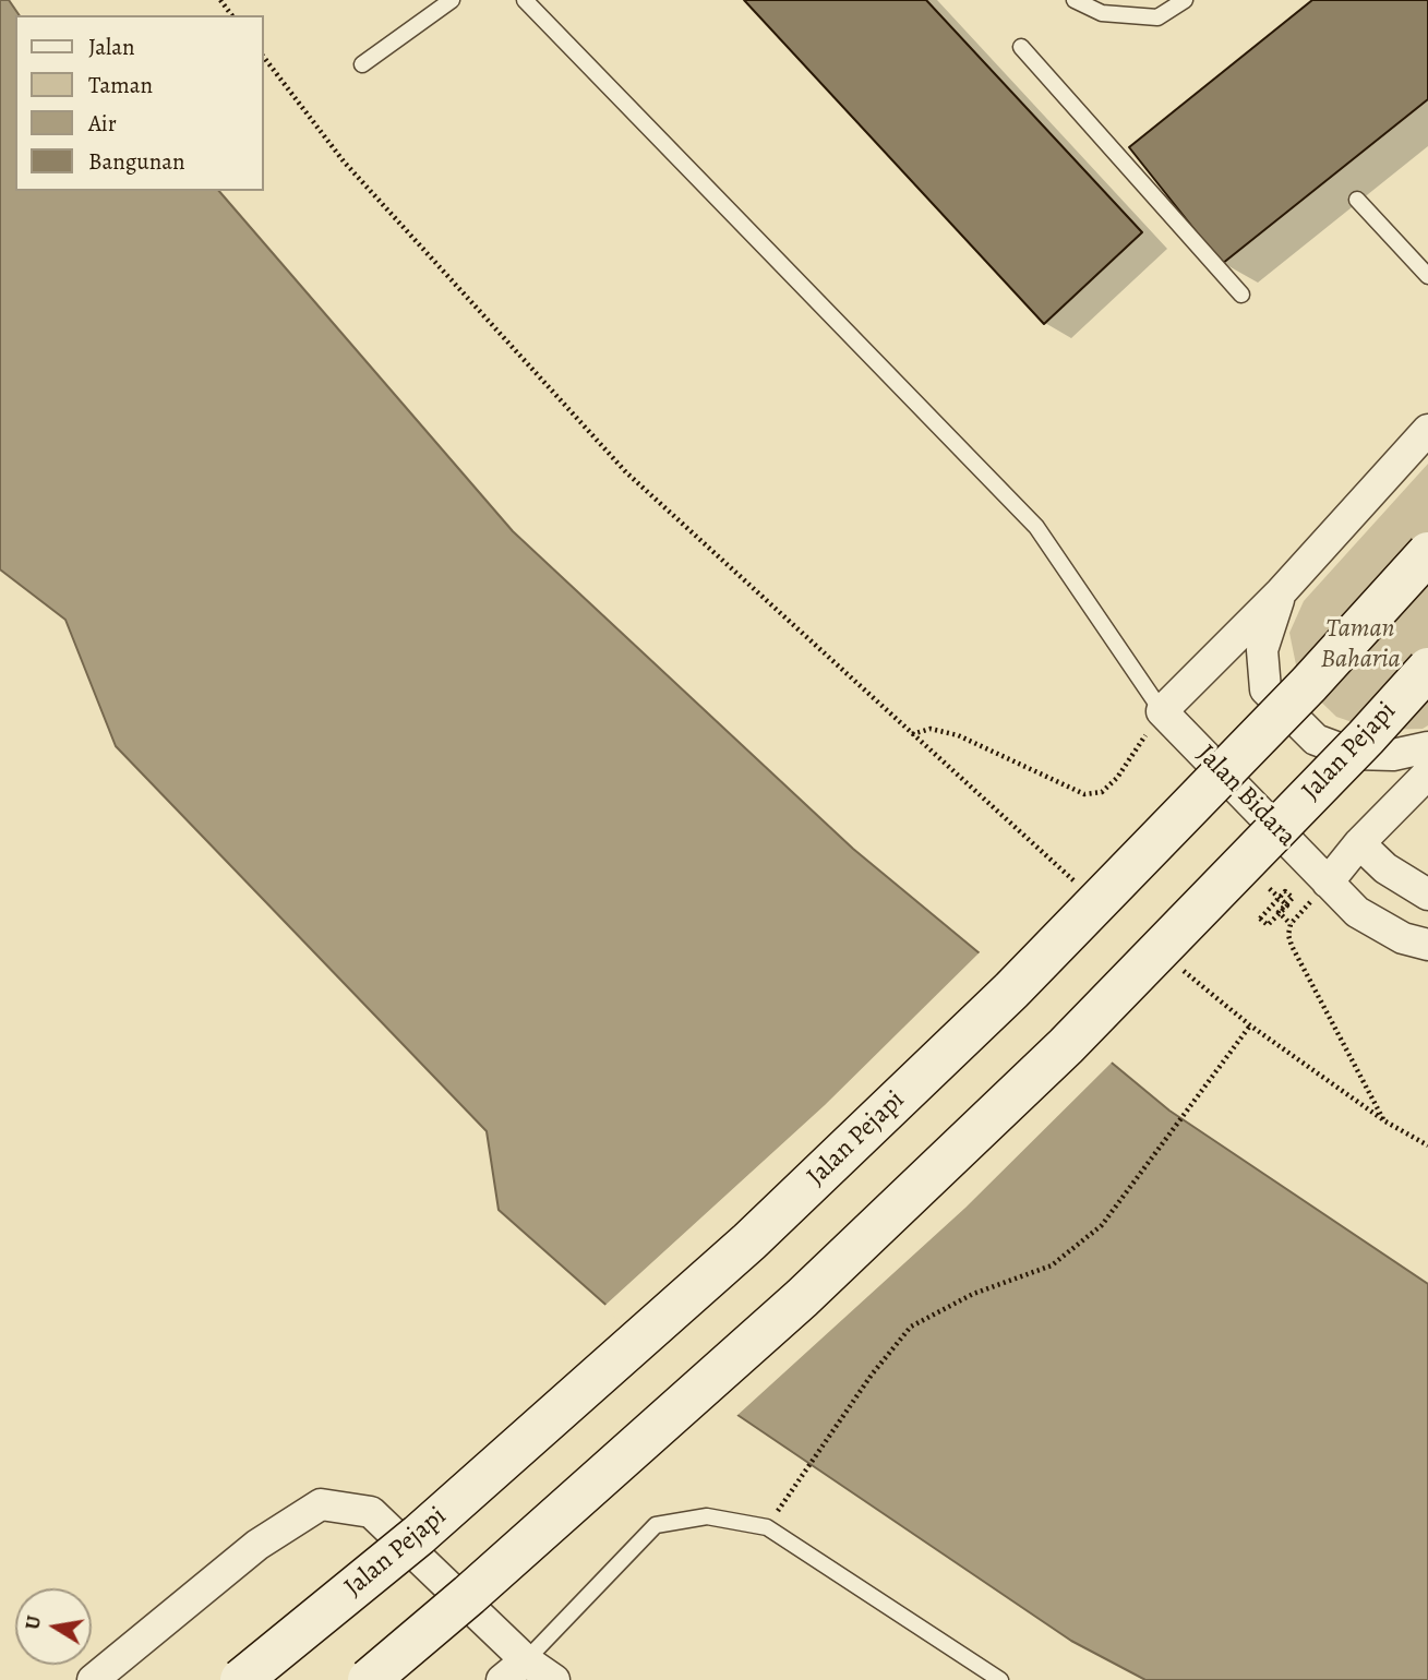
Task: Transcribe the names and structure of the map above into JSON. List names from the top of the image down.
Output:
{
  "streets": {
    "main road": ["Jalan Pejapi"],
    "street": ["Jalan Bidara"]
  },
  "parks": ["Taman Baharia"],
  "legend": [
    "Jalan",
    "Taman",
    "Air",
    "Bangunan"
  ],
  "north": "left"
}
